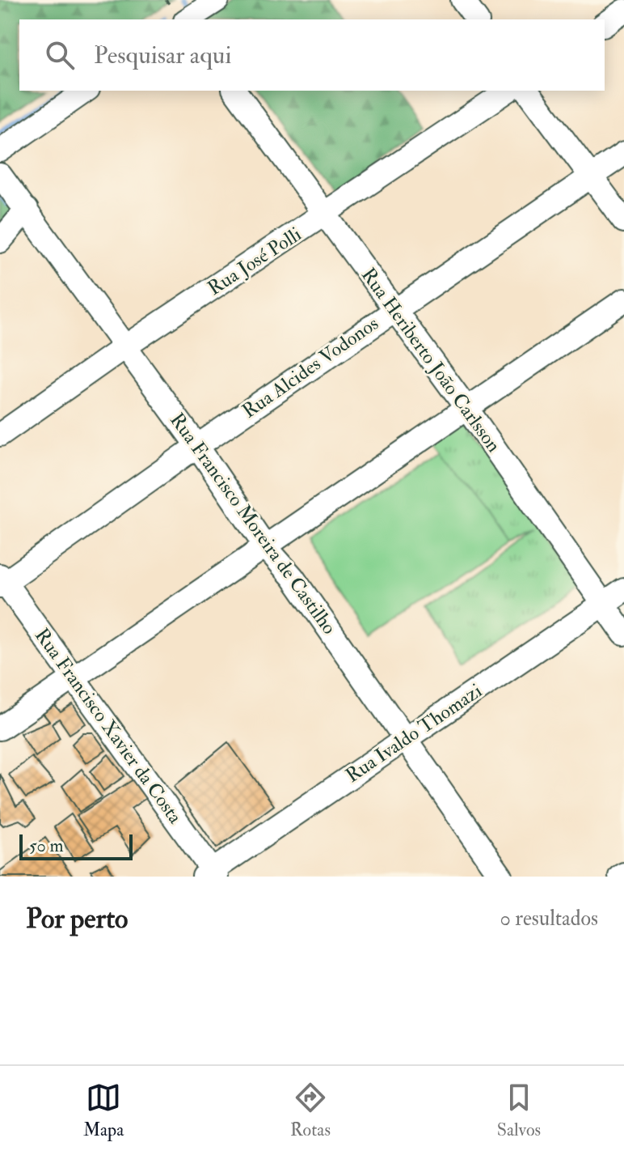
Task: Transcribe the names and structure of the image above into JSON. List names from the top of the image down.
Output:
{
  "streets": {
    "street": [
      "Rua José Polli",
      "Rua Heriberto João Carlsson",
      "Rua Alcides Vodonos",
      "Rua Francisco Moreira de Castilho",
      "Rua Francisco Xavier da Costa",
      "Rua Ivaldo Thomazi"
    ]
  },
  "crossings": [
    ["Rua José Polli", "Rua Heriberto João Carlsson"],
    ["Rua José Polli", "Rua Francisco Moreira de Castilho"],
    ["Rua Heriberto João Carlsson", "Rua Alcides Vodonos"],
    ["Rua Heriberto João Carlsson", "Rua Ivaldo Thomazi"],
    ["Rua Alcides Vodonos", "Rua Francisco Moreira de Castilho"],
    ["Rua Alcides Vodonos", "Rua Francisco Xavier da Costa"],
    ["Rua Francisco Moreira de Castilho", "Rua Ivaldo Thomazi"],
    ["Rua Francisco Xavier da Costa", "Rua Ivaldo Thomazi"]
  ],
  "scale_bar": "50 m",
  "page": {
    "search": "Pesquisar aqui",
    "scale": "50 m",
    "heading": ["Por perto", "0 resultados"],
    "nav": ["Mapa", "Rotas", "Salvos"]
  }
}
